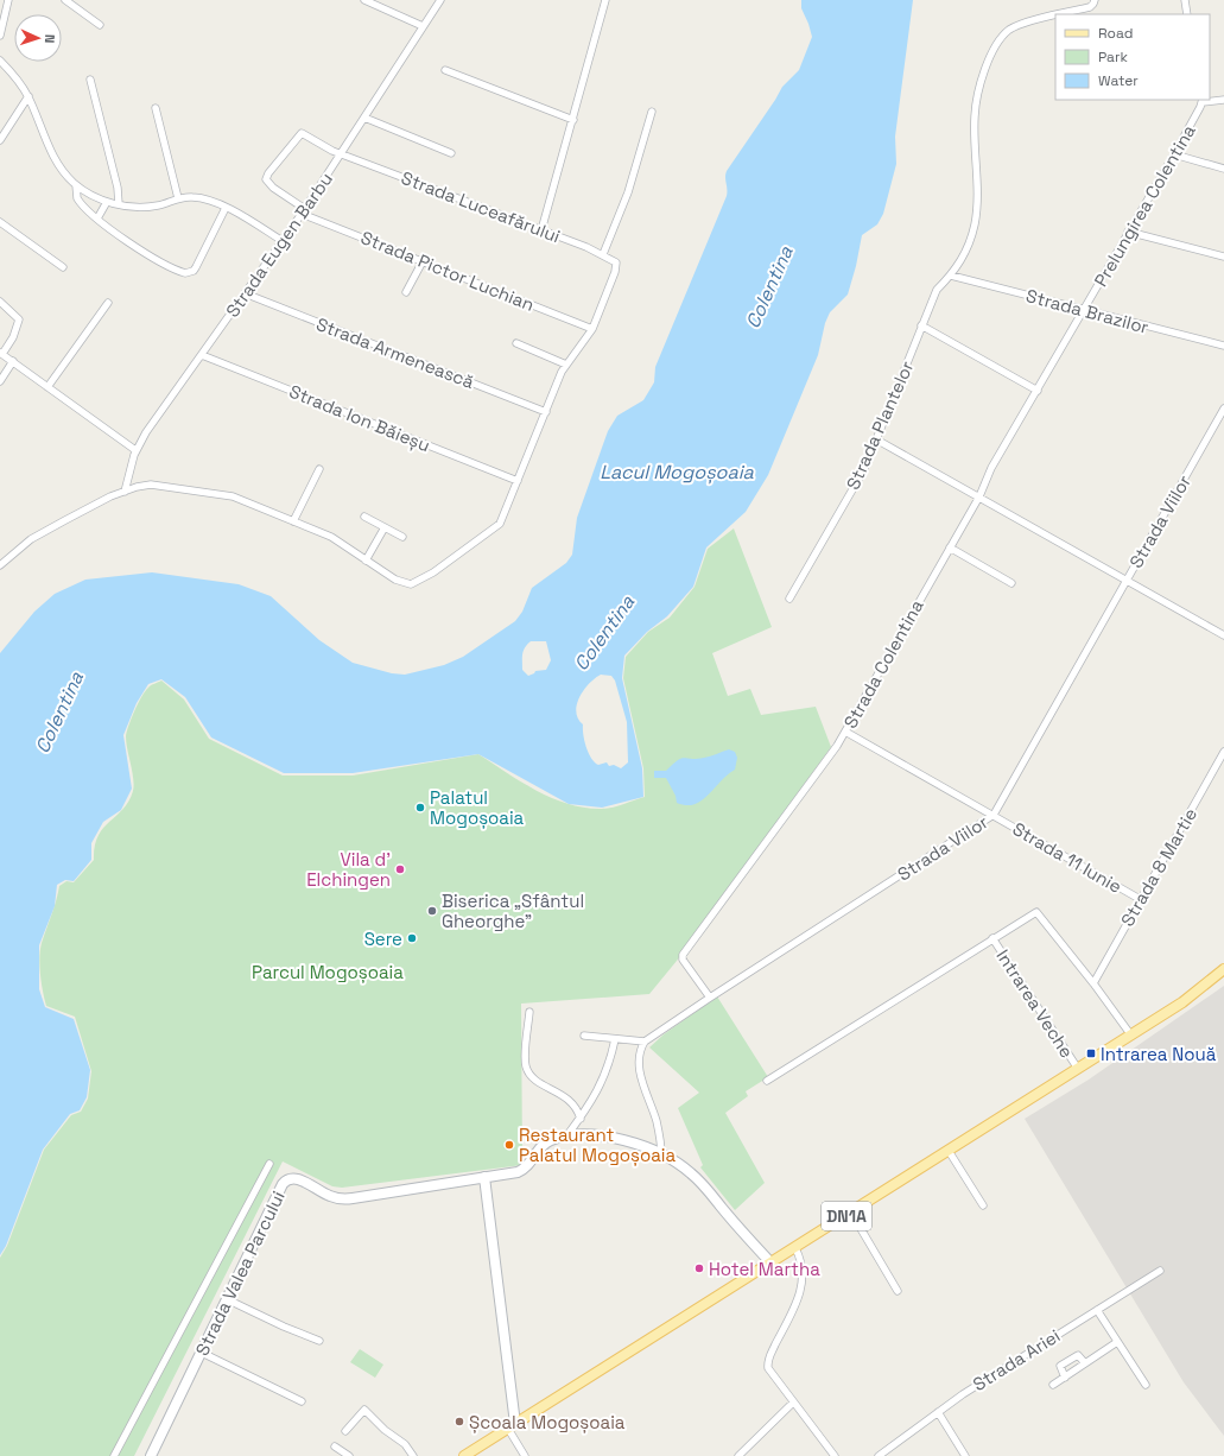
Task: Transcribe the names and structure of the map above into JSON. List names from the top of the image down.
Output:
{
  "streets": {
    "main road": ["DN1A"],
    "street": [
      "Prelungirea Colentina",
      "Strada Luceafărului",
      "Strada Eugen Barbu",
      "Strada Pictor Luchian",
      "Strada Brazilor",
      "Strada Armenească",
      "Strada Ion Băieșu",
      "Strada Plantelor",
      "Strada Viilor",
      "Strada Colentina",
      "Strada 11 Iunie",
      "Strada 8 Martie",
      "Intrarea Veche",
      "Strada Valea Parcului",
      "Strada Ariei"
    ]
  },
  "crossings": [
    ["Prelungirea Colentina", "Strada Brazilor"],
    ["Prelungirea Colentina", "Strada Colentina"],
    ["Strada Luceafărului", "Strada Eugen Barbu"],
    ["Strada Luceafărului", "Strada Pictor Luchian"],
    ["Strada Eugen Barbu", "Strada Pictor Luchian"],
    ["Strada Eugen Barbu", "Strada Armenească"],
    ["Strada Eugen Barbu", "Strada Ion Băieșu"],
    ["Strada Brazilor", "Strada Plantelor"],
    ["Strada Brazilor", "Strada Colentina"],
    ["Strada Viilor", "Strada Colentina"],
    ["Strada Viilor", "Strada 11 Iunie"],
    ["Strada Colentina", "Strada 11 Iunie"],
    ["Strada 11 Iunie", "Strada 8 Martie"],
    ["Intrarea Veche", "DN1A"],
    ["DN1A", "Strada Valea Parcului"]
  ],
  "water": ["Colentina", "Lacul Mogoșoaia"],
  "parks": ["Parcul Mogoșoaia"],
  "places": {
    "other": [
      "Palatul Mogoșoaia",
      "Vila d' Elchingen",
      "Biserica „Sfântul Gheorghe”",
      "Sere",
      "Restaurant Palatul Mogoșoaia",
      "Hotel Martha",
      "Școala Mogoșoaia"
    ],
    "transit": ["Intrarea Nouă"]
  },
  "legend": ["Road", "Park", "Water"],
  "north": "right"
}
